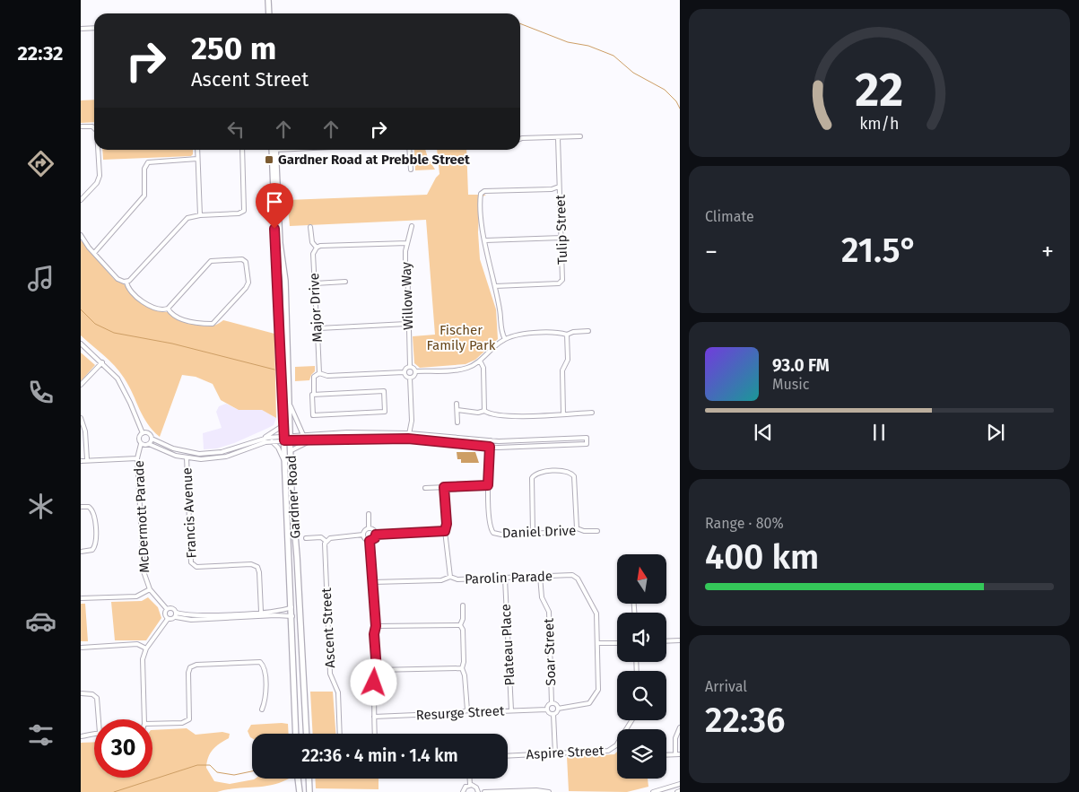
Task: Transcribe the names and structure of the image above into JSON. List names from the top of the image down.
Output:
{
  "streets": {
    "street": [
      "Tulip Street",
      "Willow Way",
      "Major Drive",
      "Gardner Road",
      "Francis Avenue",
      "McDermott Parade",
      "Daniel Drive",
      "Parolin Parade",
      "Ascent Street",
      "Plateau Place",
      "Soar Street",
      "Resurge Street",
      "Aspire Street"
    ]
  },
  "crossings": [
    ["Parolin Parade", "Plateau Place"],
    ["Parolin Parade", "Soar Street"],
    ["Plateau Place", "Resurge Street"],
    ["Soar Street", "Resurge Street"]
  ],
  "parks": ["Fischer Family Park"],
  "places": {
    "transit": ["Gardner Road at Prebble Street"]
  },
  "north": "top",
  "page": {
    "tabs": "22:32",
    "turn": ["250 m", "Ascent Street"],
    "tile": [
      "Climate",
      ["Range · 80%", "400 km"],
      ["Arrival", "22:36"]
    ],
    "heat": ["−", "21.5°", "+"],
    "song": ["93.0 FM", "Music"],
    "limit": "30",
    "trip": "22:36 · 4 min · 1.4 km",
    "gauge": ["22", "km/h"]
  }
}
